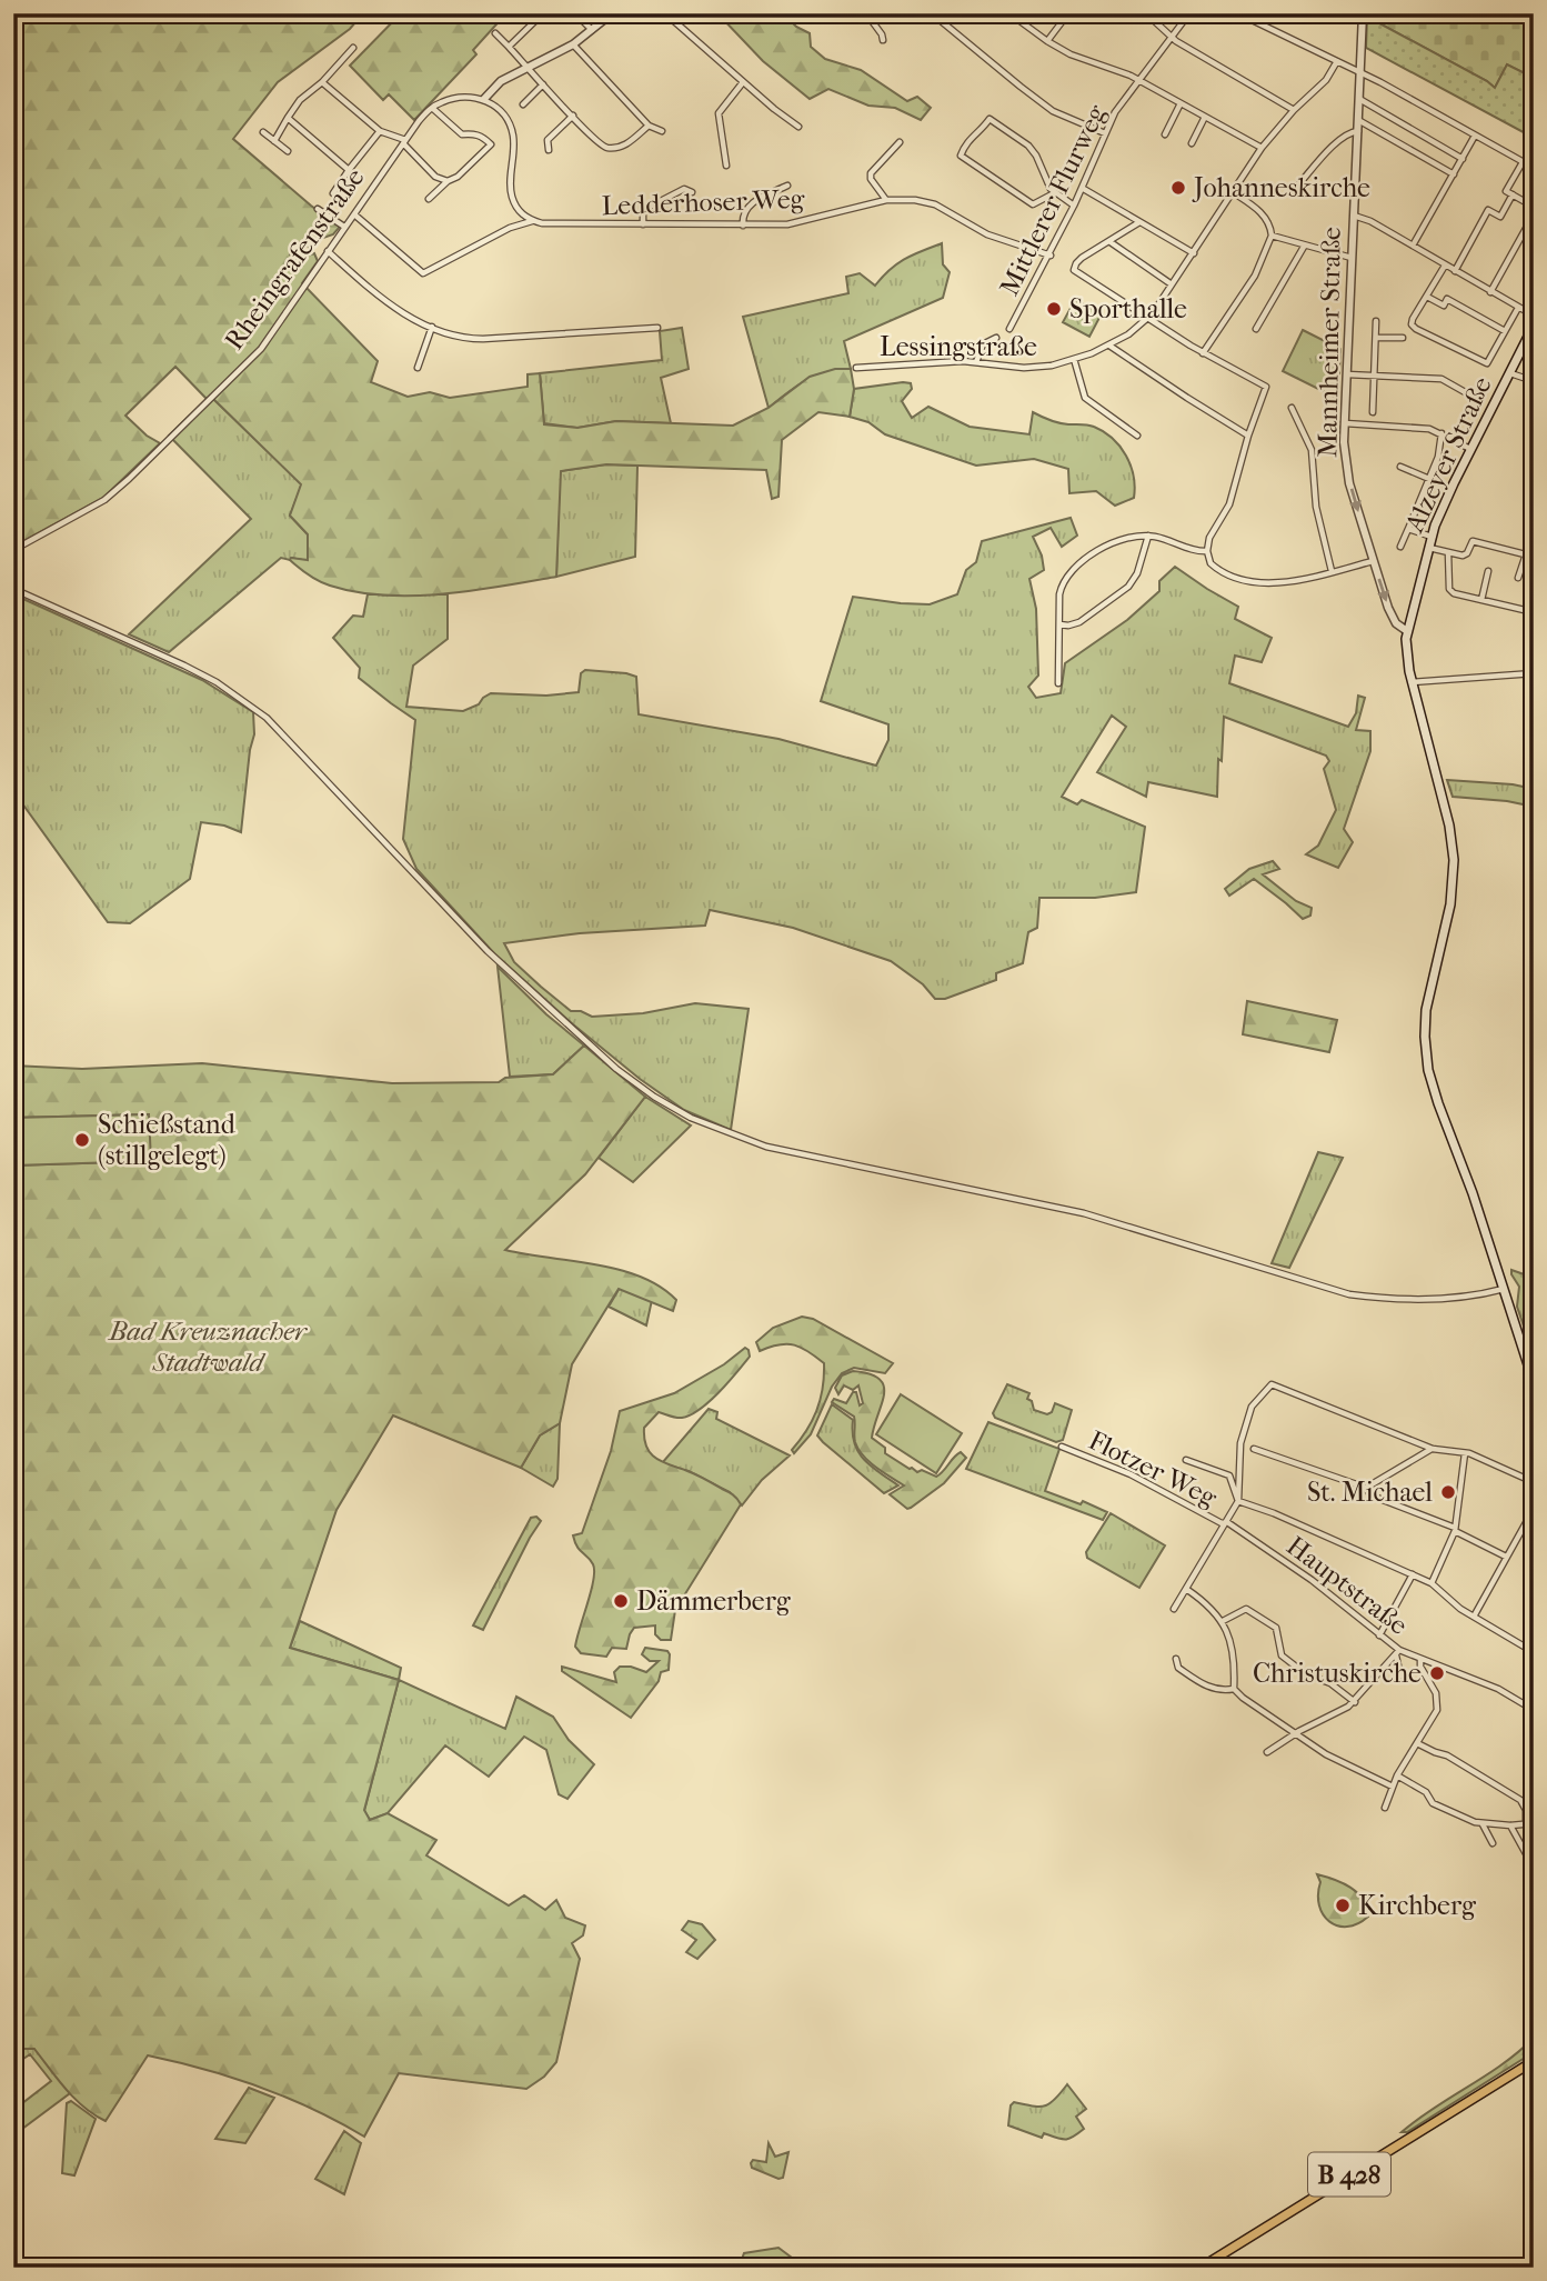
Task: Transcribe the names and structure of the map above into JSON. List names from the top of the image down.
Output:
{
  "streets": {
    "main road": ["Alzeyer Straße", "B 428"],
    "street": [
      "Mittlerer Flurweg",
      "Ledderhoser Weg",
      "Rheingrafenstraße",
      "Mannheimer Straße",
      "Lessingstraße",
      "Flotzer Weg",
      "Hauptstraße"
    ]
  },
  "crossings": [
    ["Mittlerer Flurweg", "Ledderhoser Weg"],
    ["Mannheimer Straße", "Alzeyer Straße"],
    ["Flotzer Weg", "Hauptstraße"]
  ],
  "parks": ["Bad Kreuznacher Stadtwald"],
  "places": [
    "Johanneskirche",
    "Sporthalle",
    "Schießstand (stillgelegt)",
    "St. Michael",
    "Dämmerberg",
    "Christuskirche",
    "Kirchberg"
  ]
}
